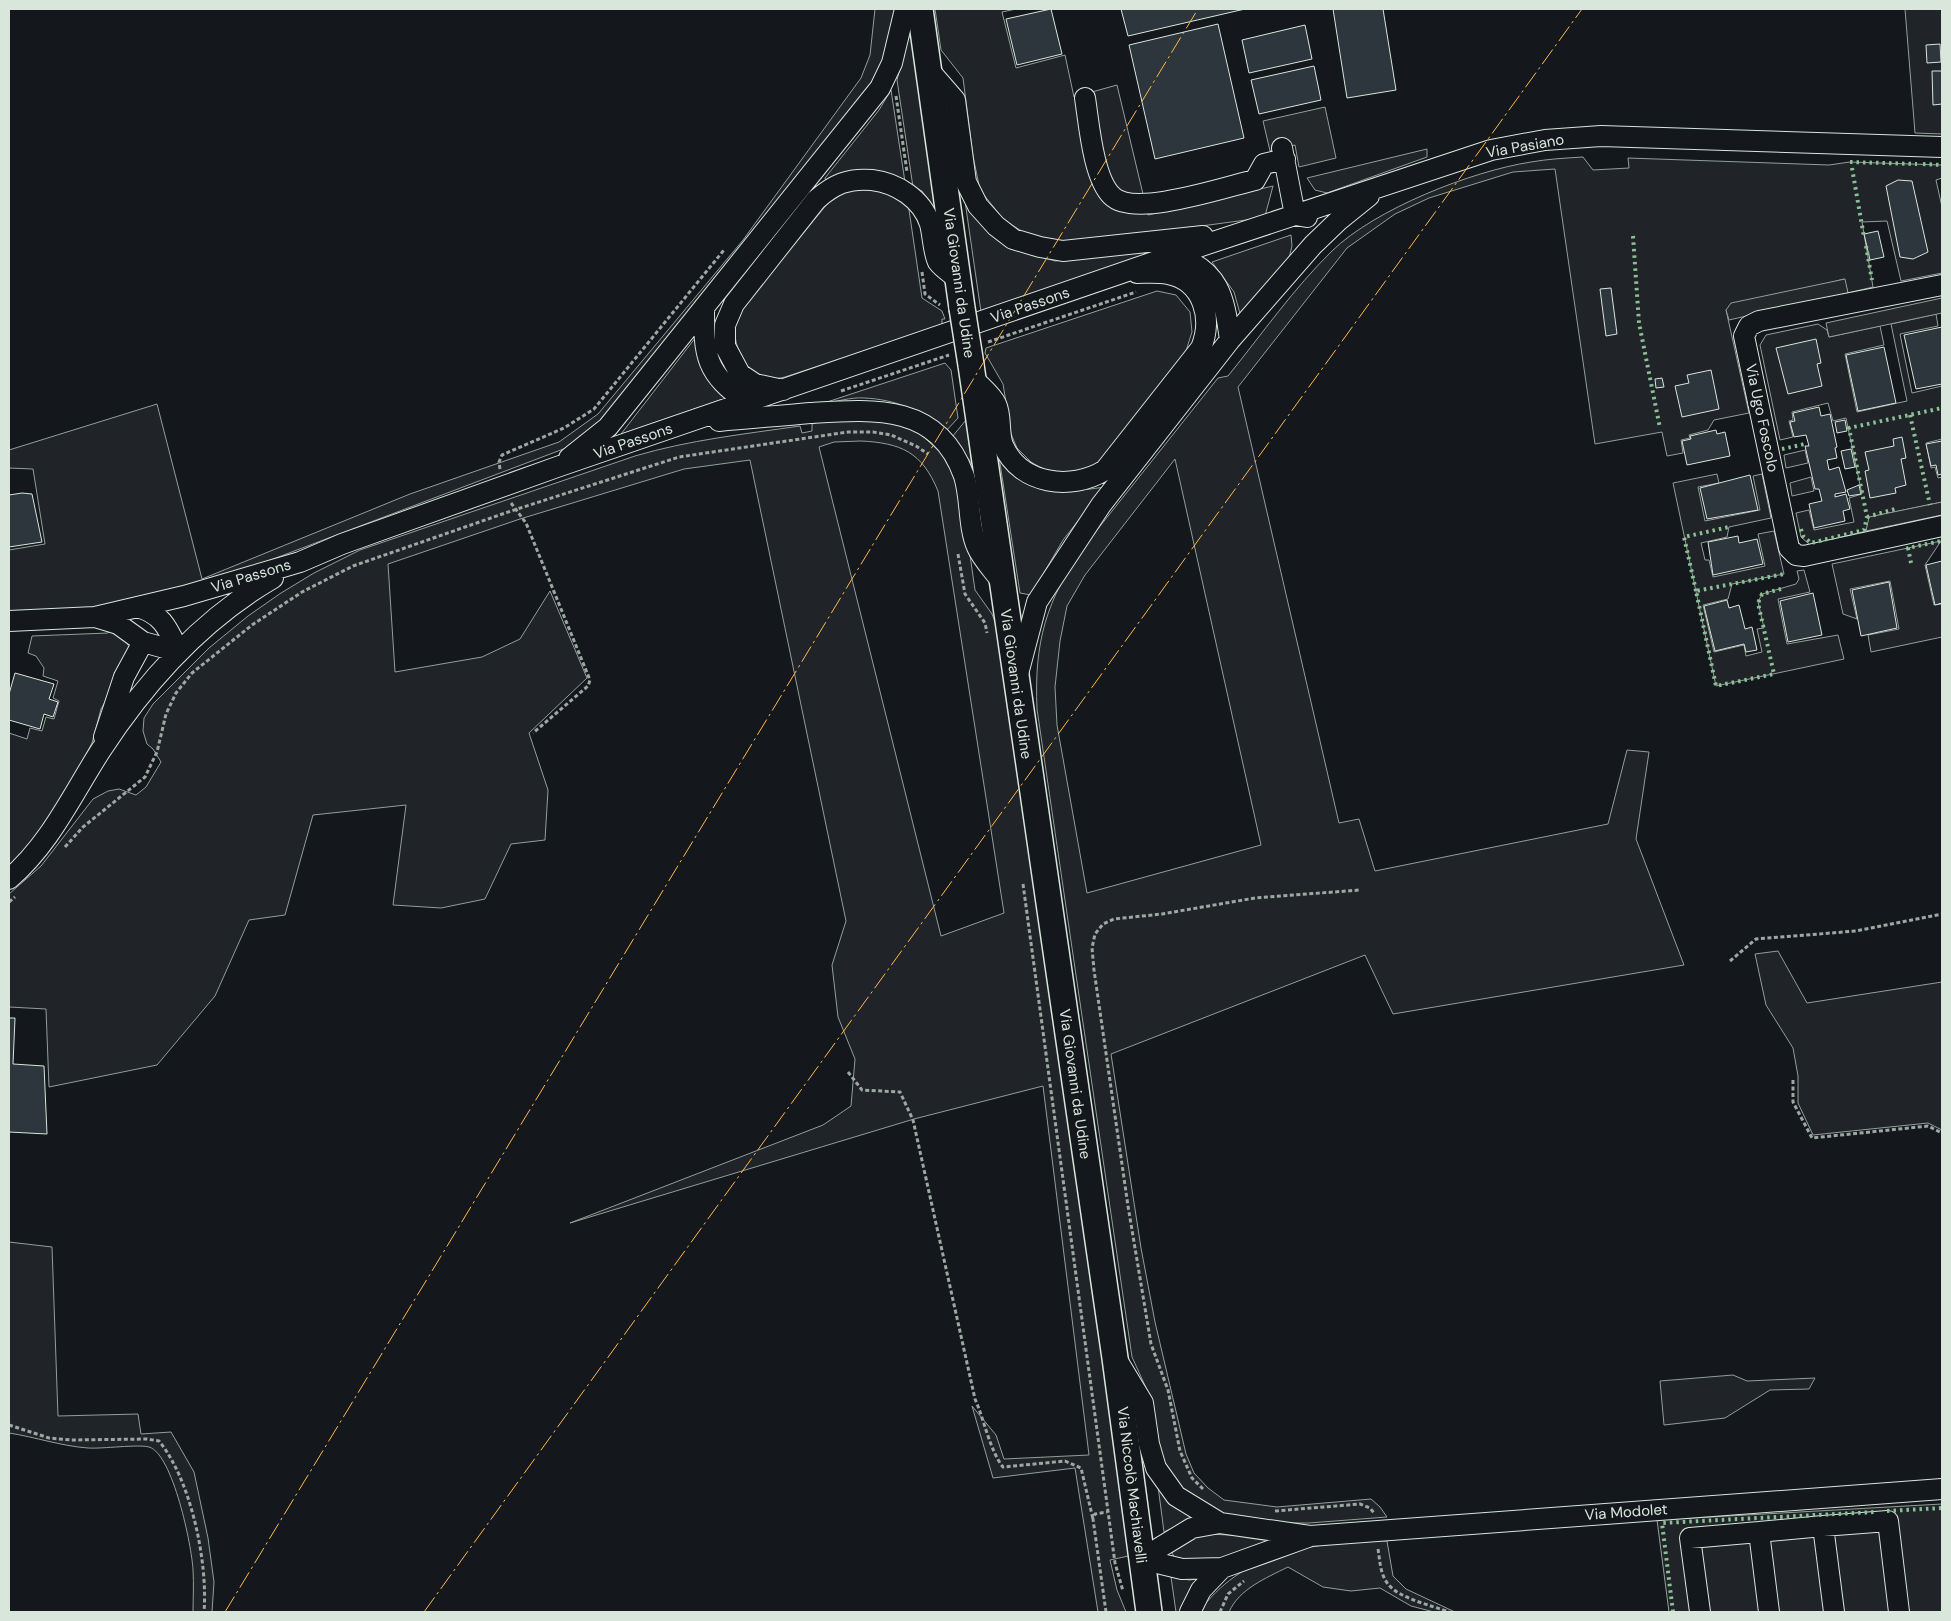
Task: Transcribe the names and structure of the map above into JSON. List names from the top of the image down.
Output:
{
  "streets": {
    "main road": ["Via Giovanni da Udine", "Via Niccolò Machiavelli"],
    "street": [
      "Via Pasiano",
      "Via Passons",
      "Via Ugo Foscolo",
      "Via Modolet"
    ]
  },
  "crossings": [
    ["Via Pasiano", "Via Passons"],
    ["Via Giovanni da Udine", "Via Niccolò Machiavelli"],
    ["Via Giovanni da Udine", "Via Modolet"],
    ["Via Niccolò Machiavelli", "Via Modolet"]
  ]
}
